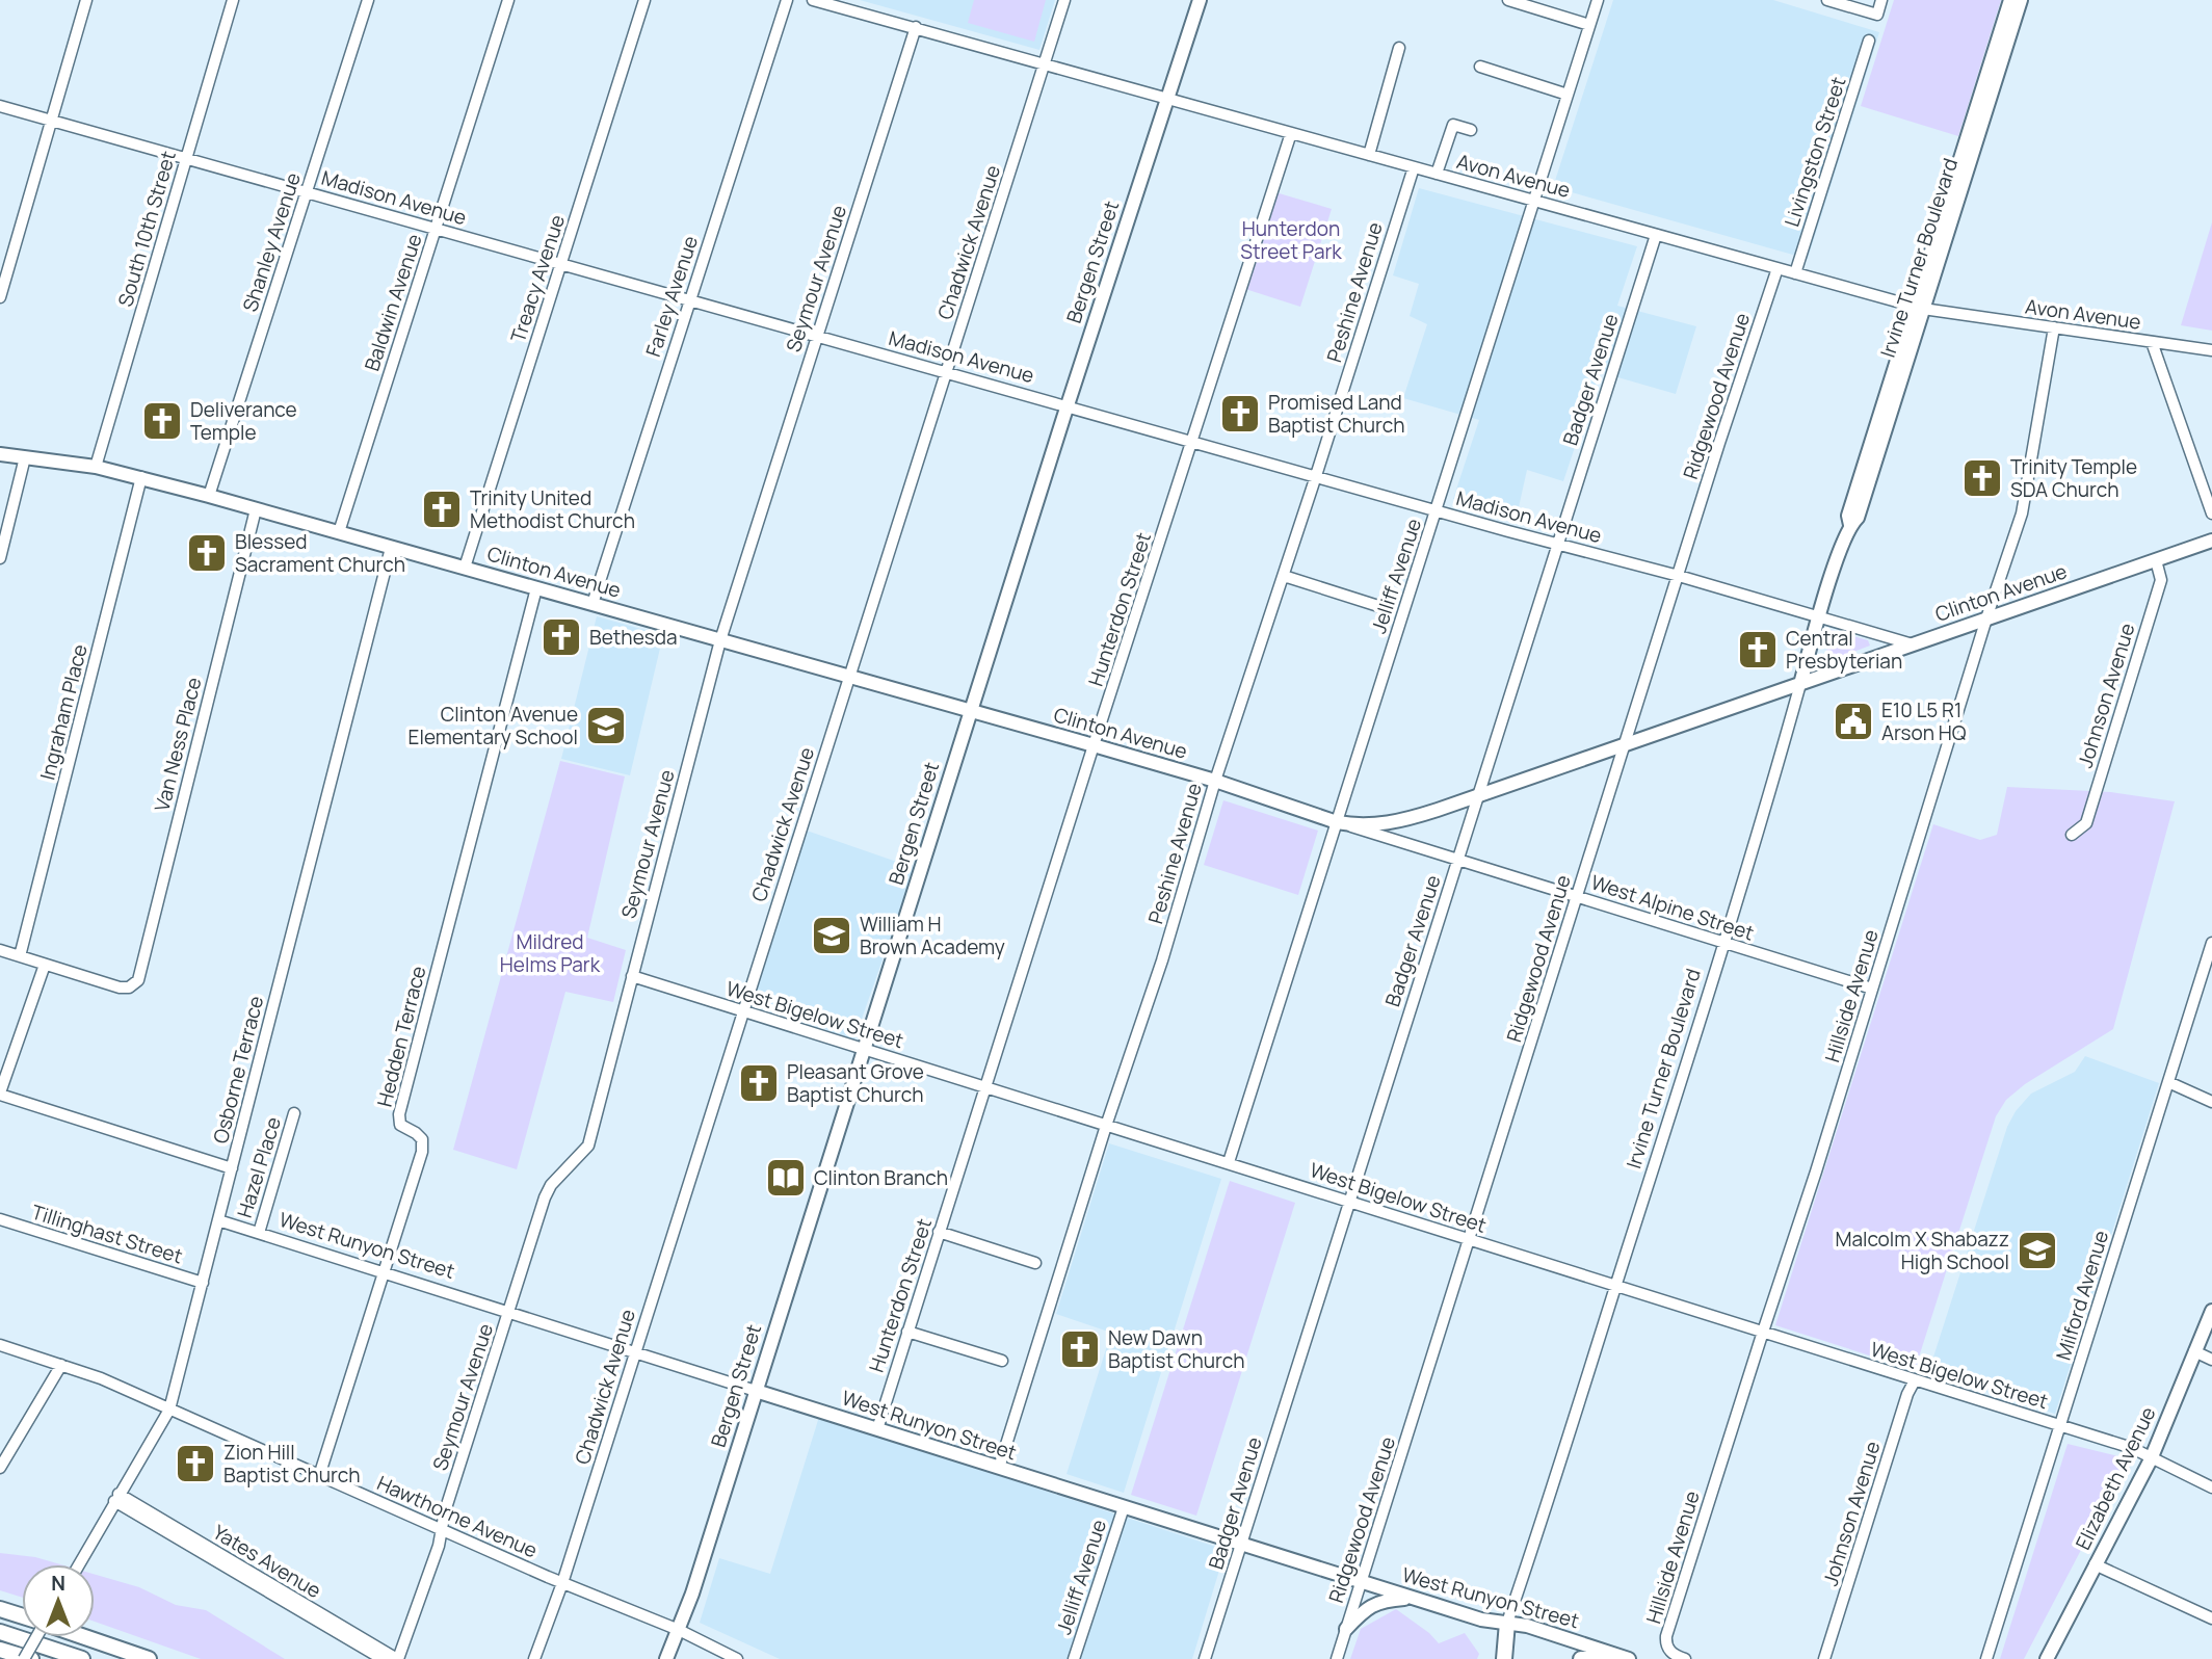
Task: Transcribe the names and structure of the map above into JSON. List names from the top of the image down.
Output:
{
  "streets": {
    "main road": [
      "Irvine Turner Boulevard",
      "Bergen Street",
      "Clinton Avenue",
      "West Runyon Street",
      "Elizabeth Avenue"
    ],
    "street": [
      "Livingston Street",
      "Avon Avenue",
      "Madison Avenue",
      "South 10th Street",
      "Shanley Avenue",
      "Chadwick Avenue",
      "Treacy Avenue",
      "Seymour Avenue",
      "Peshine Avenue",
      "Farley Avenue",
      "Baldwin Avenue",
      "Badger Avenue",
      "Ridgewood Avenue",
      "Jelliff Avenue",
      "Hunterdon Street",
      "Johnson Avenue",
      "Ingraham Place",
      "Van Ness Place",
      "West Alpine Street",
      "Hillside Avenue",
      "West Bigelow Street",
      "Hedden Terrace",
      "Osborne Terrace",
      "Hazel Place",
      "Tillinghast Street",
      "Milford Avenue",
      "Hawthorne Avenue",
      "Yates Avenue"
    ]
  },
  "crossings": [
    ["Livingston Street", "Avon Avenue"],
    ["Avon Avenue", "Chadwick Avenue"],
    ["Avon Avenue", "Irvine Turner Boulevard"],
    ["Avon Avenue", "Bergen Street"],
    ["Avon Avenue", "Seymour Avenue"],
    ["Avon Avenue", "Peshine Avenue"],
    ["Avon Avenue", "Badger Avenue"],
    ["Avon Avenue", "Ridgewood Avenue"],
    ["Avon Avenue", "Jelliff Avenue"],
    ["Avon Avenue", "Hunterdon Street"],
    ["Avon Avenue", "Hillside Avenue"],
    ["Madison Avenue", "South 10th Street"],
    ["Madison Avenue", "Shanley Avenue"],
    ["Madison Avenue", "Chadwick Avenue"],
    ["Madison Avenue", "Irvine Turner Boulevard"],
    ["Madison Avenue", "Bergen Street"],
    ["Madison Avenue", "Treacy Avenue"],
    ["Madison Avenue", "Seymour Avenue"],
    ["Madison Avenue", "Peshine Avenue"],
    ["Madison Avenue", "Farley Avenue"],
    ["Madison Avenue", "Baldwin Avenue"],
    ["Madison Avenue", "Badger Avenue"],
    ["Madison Avenue", "Ridgewood Avenue"],
    ["Madison Avenue", "Clinton Avenue"],
    ["Madison Avenue", "Jelliff Avenue"],
    ["Madison Avenue", "Hunterdon Street"],
    ["South 10th Street", "Clinton Avenue"],
    ["Shanley Avenue", "Clinton Avenue"],
    ["Chadwick Avenue", "Clinton Avenue"],
    ["Chadwick Avenue", "West Bigelow Street"],
    ["Chadwick Avenue", "West Runyon Street"],
    ["Chadwick Avenue", "Hawthorne Avenue"],
    ["Irvine Turner Boulevard", "Clinton Avenue"],
    ["Irvine Turner Boulevard", "West Alpine Street"],
    ["Irvine Turner Boulevard", "West Bigelow Street"],
    ["Irvine Turner Boulevard", "West Runyon Street"],
    ["Bergen Street", "Clinton Avenue"],
    ["Bergen Street", "West Bigelow Street"],
    ["Bergen Street", "West Runyon Street"],
    ["Bergen Street", "Hawthorne Avenue"],
    ["Treacy Avenue", "Clinton Avenue"],
    ["Seymour Avenue", "Clinton Avenue"],
    ["Seymour Avenue", "West Bigelow Street"],
    ["Seymour Avenue", "West Runyon Street"],
    ["Seymour Avenue", "Hawthorne Avenue"],
    ["Seymour Avenue", "Yates Avenue"],
    ["Peshine Avenue", "Clinton Avenue"],
    ["Peshine Avenue", "West Bigelow Street"],
    ["Peshine Avenue", "West Runyon Street"],
    ["Farley Avenue", "Clinton Avenue"],
    ["Baldwin Avenue", "Clinton Avenue"],
    ["Badger Avenue", "Clinton Avenue"],
    ["Badger Avenue", "West Alpine Street"],
    ["Badger Avenue", "West Bigelow Street"],
    ["Badger Avenue", "West Runyon Street"],
    ["Ridgewood Avenue", "Clinton Avenue"],
    ["Ridgewood Avenue", "West Alpine Street"],
    ["Ridgewood Avenue", "West Bigelow Street"],
    ["Ridgewood Avenue", "West Runyon Street"],
    ["Clinton Avenue", "Jelliff Avenue"],
    ["Clinton Avenue", "Hunterdon Street"],
    ["Clinton Avenue", "Johnson Avenue"],
    ["Clinton Avenue", "Ingraham Place"],
    ["Clinton Avenue", "Van Ness Place"],
    ["Clinton Avenue", "West Alpine Street"],
    ["Clinton Avenue", "Hillside Avenue"],
    ["Clinton Avenue", "Hedden Terrace"],
    ["Clinton Avenue", "Osborne Terrace"],
    ["Jelliff Avenue", "West Alpine Street"],
    ["Jelliff Avenue", "West Bigelow Street"],
    ["Jelliff Avenue", "West Runyon Street"],
    ["Hunterdon Street", "West Bigelow Street"],
    ["Hunterdon Street", "West Runyon Street"],
    ["Johnson Avenue", "West Bigelow Street"],
    ["West Alpine Street", "Hillside Avenue"],
    ["Hillside Avenue", "West Bigelow Street"],
    ["West Bigelow Street", "Milford Avenue"],
    ["West Bigelow Street", "Elizabeth Avenue"],
    ["Hedden Terrace", "West Runyon Street"],
    ["Hedden Terrace", "Hawthorne Avenue"],
    ["Osborne Terrace", "Tillinghast Street"],
    ["Osborne Terrace", "West Runyon Street"],
    ["Osborne Terrace", "Hawthorne Avenue"],
    ["Osborne Terrace", "Yates Avenue"],
    ["Hazel Place", "West Runyon Street"]
  ],
  "parks": ["Hunterdon Street Park", "Mildred Helms Park"],
  "places": {
    "church": [
      "Promised Land Baptist Church",
      "Deliverance Temple",
      "Trinity Temple SDA Church",
      "Trinity United Methodist Church",
      "Blessed Sacrament Church",
      "Bethesda",
      "Central Presbyterian",
      "Pleasant Grove Baptist Church",
      "New Dawn Baptist Church",
      "Zion Hill Baptist Church"
    ],
    "public building": ["E10 L5 R1 Arson HQ"],
    "school or university": ["Clinton Avenue Elementary School", "William H Brown Academy", "Malcolm X Shabazz High School"],
    "library": ["Clinton Branch"]
  },
  "north": "top"
}
